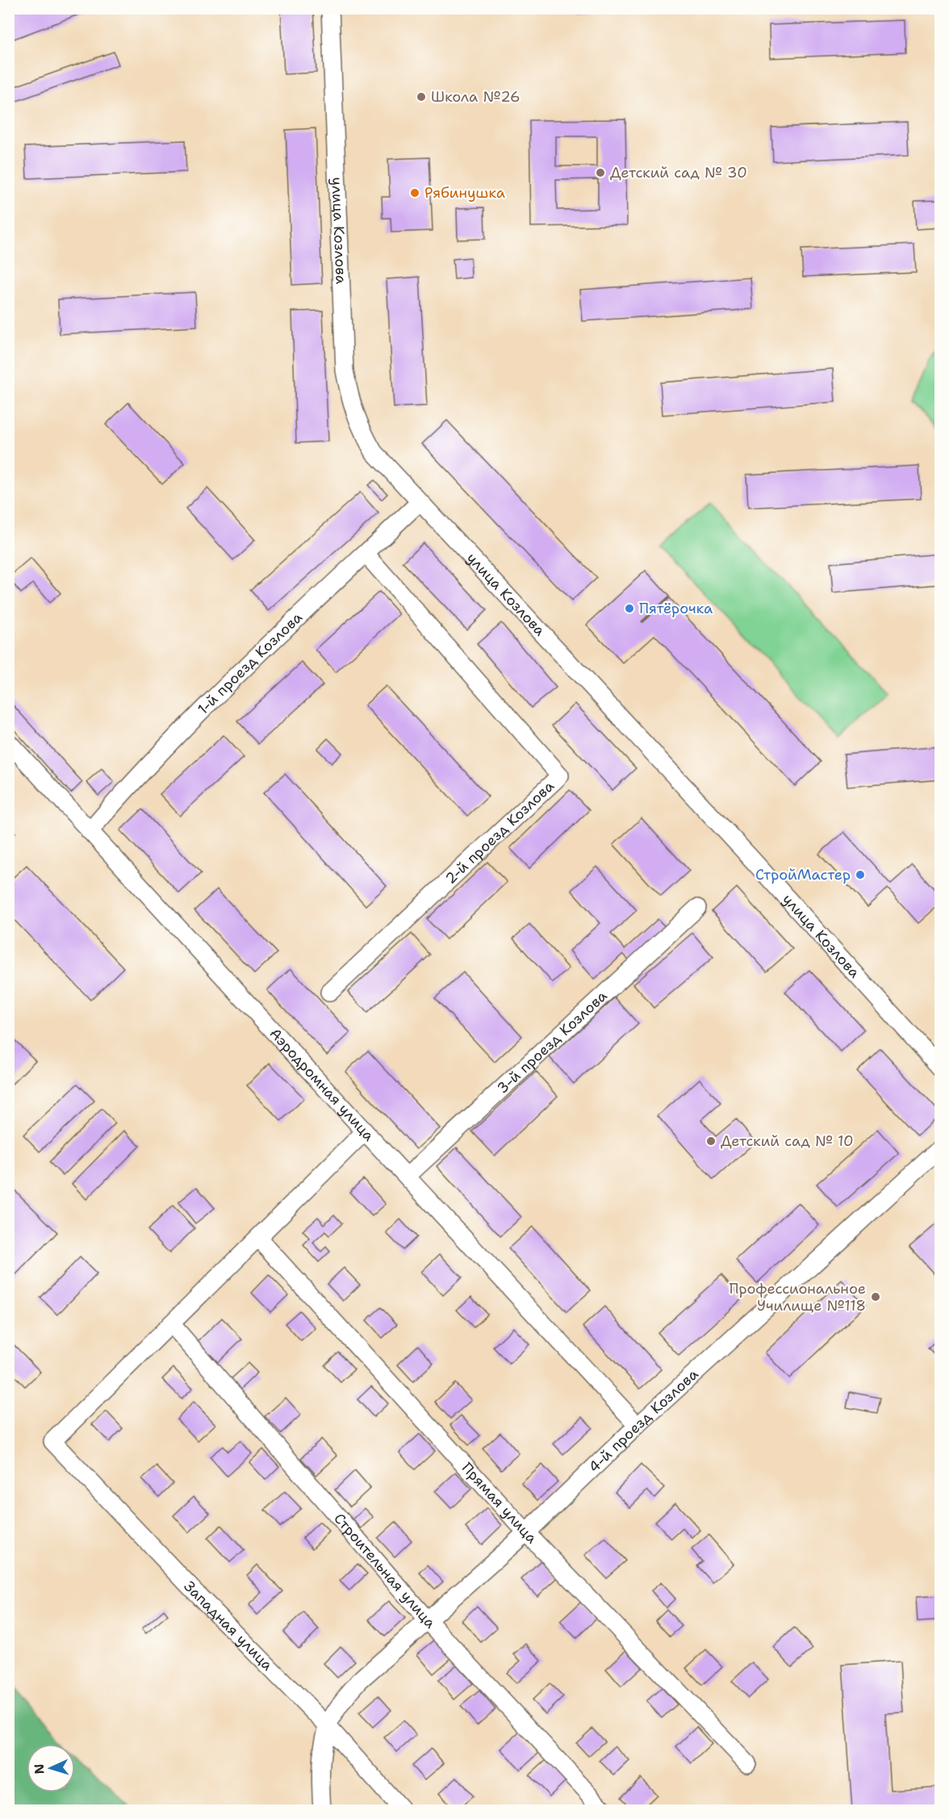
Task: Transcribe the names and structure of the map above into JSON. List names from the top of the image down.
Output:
{
  "streets": {
    "street": [
      "улица Козлова",
      "1-й проезд Козлова",
      "2-й проезд Козлова",
      "3-й проезд Козлова",
      "Аэродромная улица",
      "4-й проезд Козлова",
      "Прямая улица",
      "Строительная улица",
      "Западная улица"
    ]
  },
  "crossings": [
    ["улица Козлова", "1-й проезд Козлова"],
    ["1-й проезд Козлова", "2-й проезд Козлова"],
    ["1-й проезд Козлова", "Аэродромная улица"],
    ["3-й проезд Козлова", "Аэродромная улица"],
    ["Аэродромная улица", "4-й проезд Козлова"],
    ["4-й проезд Козлова", "Прямая улица"],
    ["4-й проезд Козлова", "Строительная улица"],
    ["4-й проезд Козлова", "Западная улица"],
    ["Строительная улица", "Западная улица"]
  ],
  "places": [
    "Школа №26",
    "Детский сад № 30",
    "Рябинушка",
    "Пятёрочка",
    "СтройМастер",
    "Детский сад № 10",
    "Профессиональное Училище №118"
  ],
  "north": "left"
}
